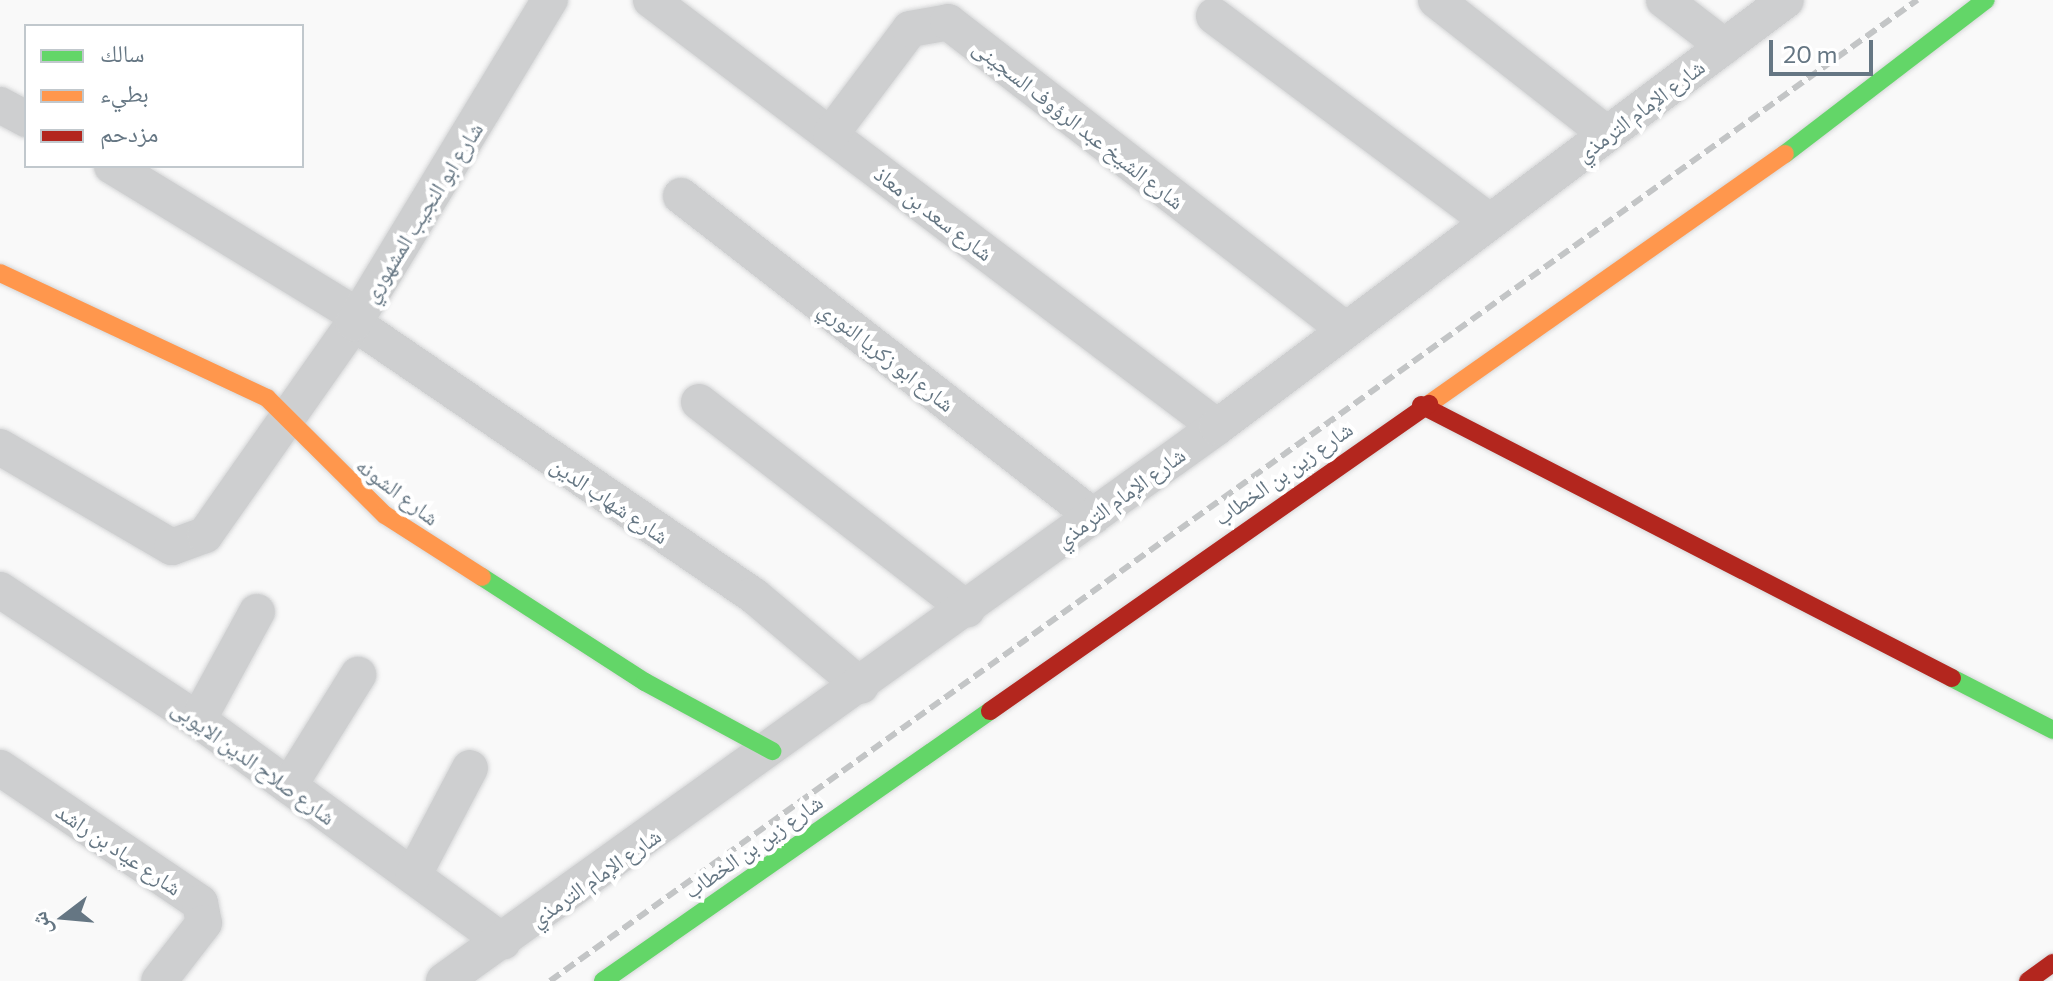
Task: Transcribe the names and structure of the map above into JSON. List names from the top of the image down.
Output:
{
  "streets": {
    "street": [
      "شارع الإمام الترمذي",
      "شارع الشيخ عبد الرؤوف السجينى",
      "شارع ابو النجيب المشهوري",
      "شارع سعد بن معاذ",
      "شارع ابو زكريا النوري",
      "شارع زين بن الخطاب",
      "شارع الشونه",
      "شارع شهاب الدين",
      "شارع صلاح الدين الايوبى",
      "شارع عياد بن راشد"
    ]
  },
  "crossings": [
    ["شارع الإمام الترمذي", "شارع الشيخ عبد الرؤوف السجينى"],
    ["شارع الإمام الترمذي", "شارع سعد بن معاذ"],
    ["شارع الإمام الترمذي", "شارع ابو زكريا النوري"],
    ["شارع الإمام الترمذي", "شارع الشونه"],
    ["شارع الإمام الترمذي", "شارع شهاب الدين"],
    ["شارع الإمام الترمذي", "شارع صلاح الدين الايوبى"],
    ["شارع الشيخ عبد الرؤوف السجينى", "شارع سعد بن معاذ"],
    ["شارع ابو النجيب المشهوري", "شارع الشونه"],
    ["شارع ابو النجيب المشهوري", "شارع شهاب الدين"]
  ],
  "legend": ["سالك", "بطيء", "مزدحم"],
  "scale_bar": "20 m",
  "north": "left"
}
